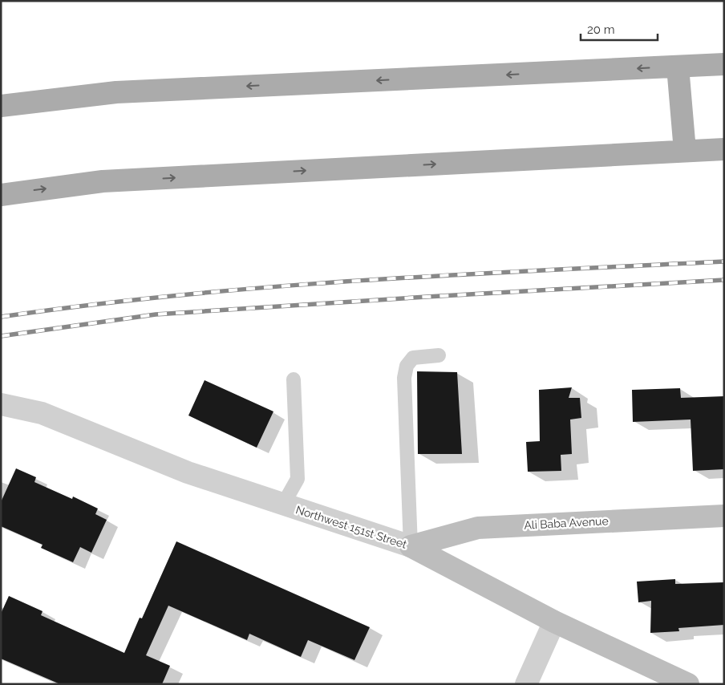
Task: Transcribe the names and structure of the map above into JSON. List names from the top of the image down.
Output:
{
  "streets": {
    "street": ["Ali Baba Avenue", "Northwest 151st Street"]
  },
  "crossings": [
    ["Ali Baba Avenue", "Northwest 151st Street"]
  ],
  "scale_bar": "20 m"
}
